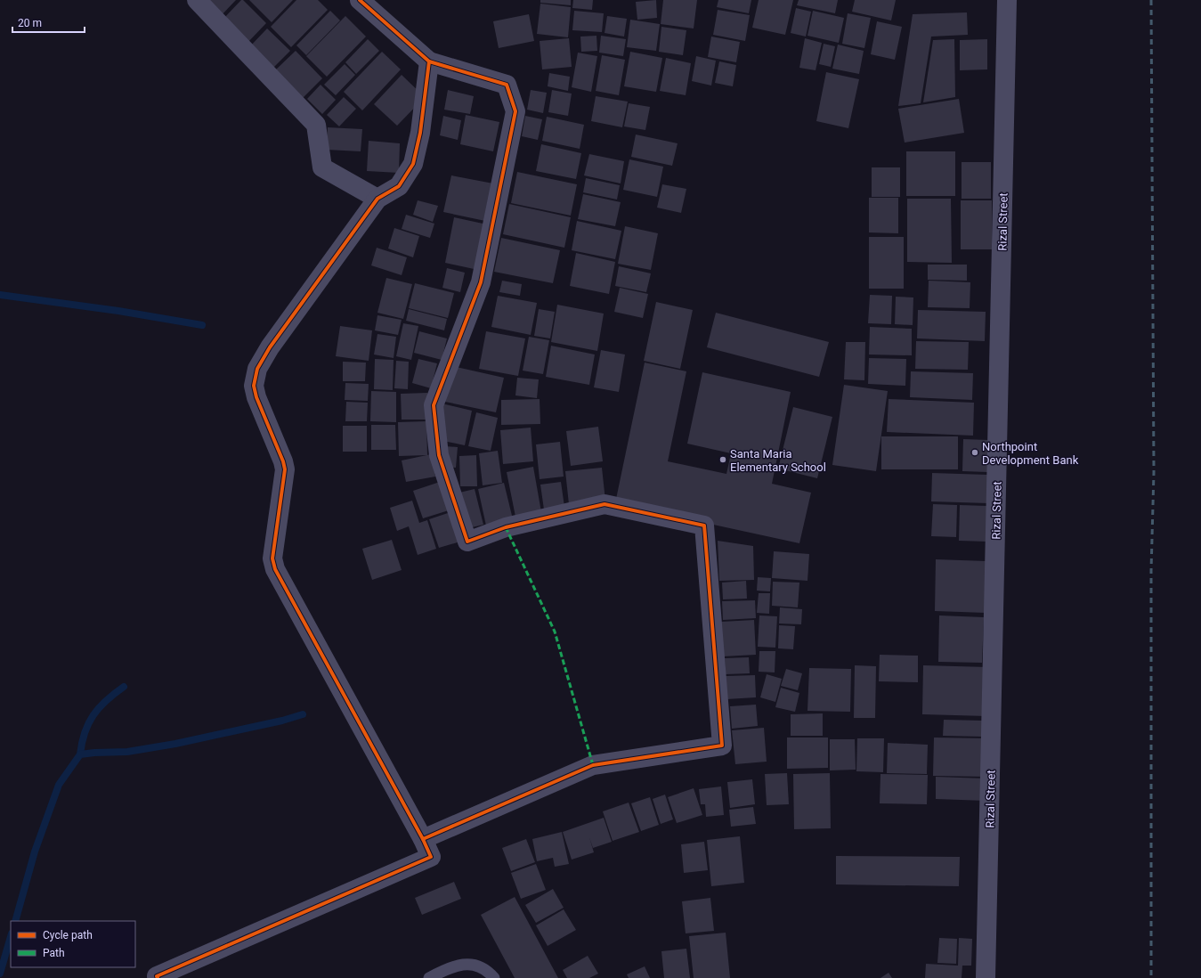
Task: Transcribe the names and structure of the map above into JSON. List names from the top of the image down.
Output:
{
  "streets": {
    "street": ["Rizal Street"]
  },
  "places": ["Northpoint Development Bank", "Santa Maria Elementary School"],
  "legend": ["Cycle path", "Path"],
  "scale_bar": "20 m"
}
